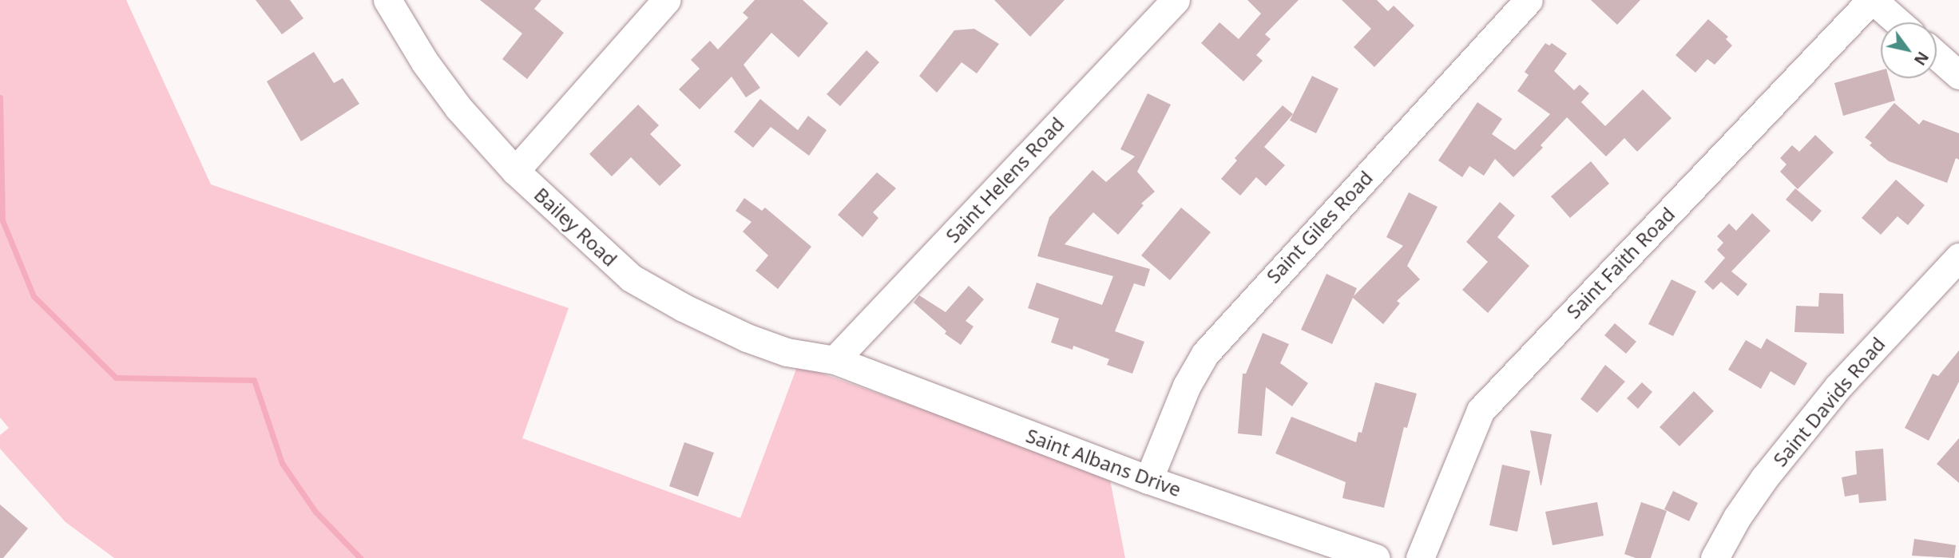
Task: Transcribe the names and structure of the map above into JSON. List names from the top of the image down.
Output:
{
  "streets": {
    "street": [
      "Saint Helens Road",
      "Bailey Road",
      "Saint Giles Road",
      "Saint Faith Road",
      "Saint Davids Road",
      "Saint Albans Drive"
    ]
  },
  "crossings": [
    ["Saint Helens Road", "Bailey Road"],
    ["Saint Helens Road", "Saint Albans Drive"],
    ["Bailey Road", "Saint Albans Drive"],
    ["Saint Giles Road", "Saint Albans Drive"]
  ],
  "north": "bottom right"
}
